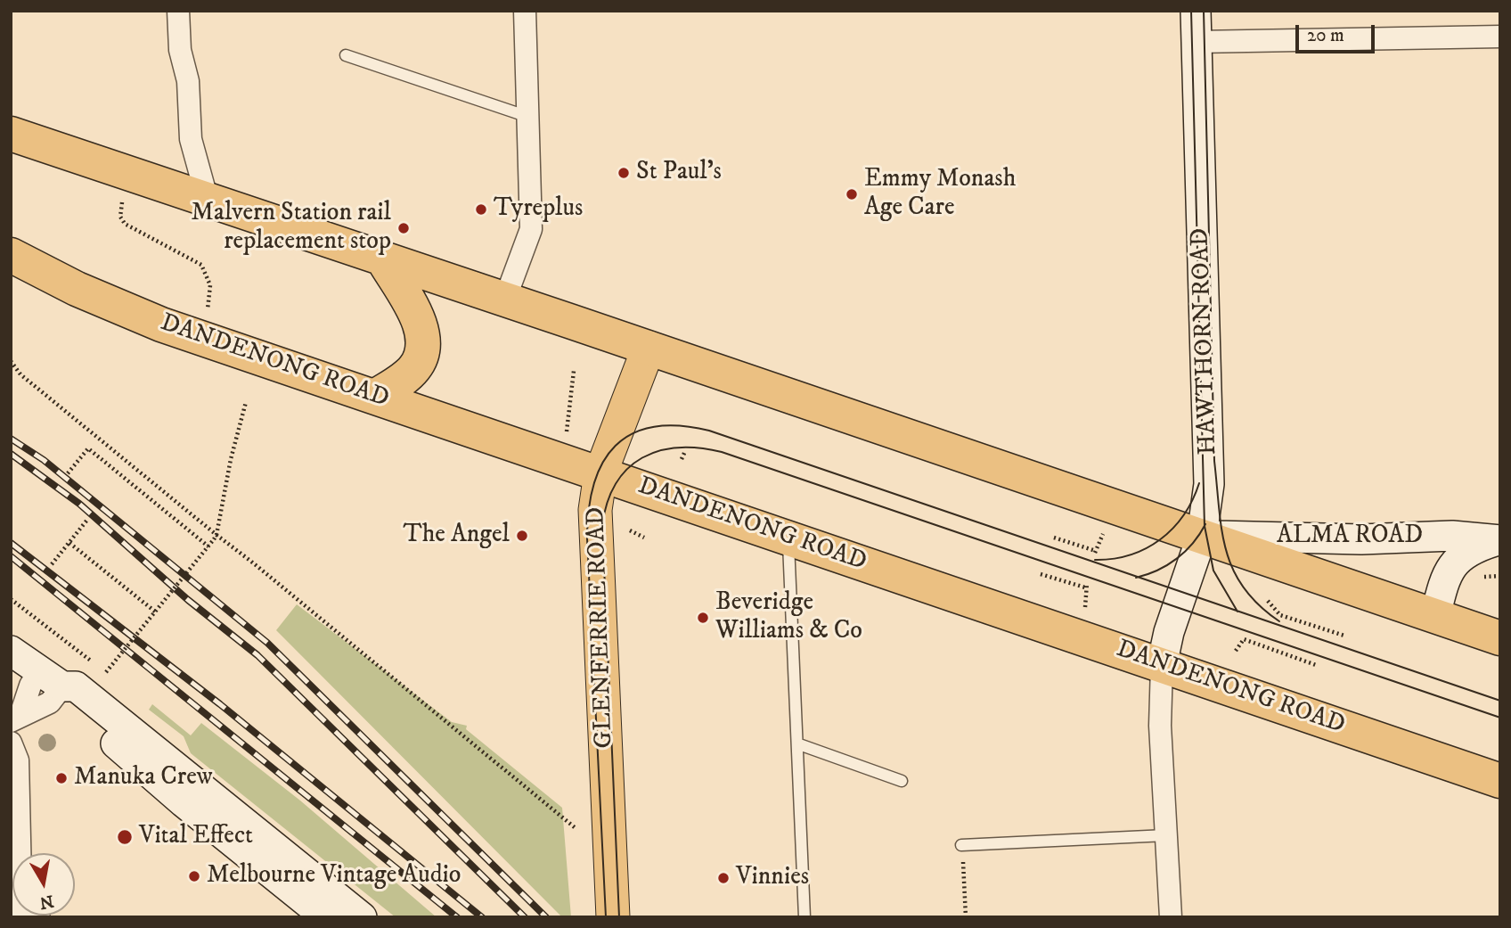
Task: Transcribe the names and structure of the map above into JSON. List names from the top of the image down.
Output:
{
  "streets": {
    "highway": ["DANDENONG ROAD"],
    "main road": ["GLENFERRIE ROAD"],
    "street": ["HAWTHORN ROAD", "ALMA ROAD"]
  },
  "crossings": [
    ["HAWTHORN ROAD", "DANDENONG ROAD"],
    ["HAWTHORN ROAD", "ALMA ROAD"],
    ["DANDENONG ROAD", "GLENFERRIE ROAD"]
  ],
  "places": [
    "St Paul's",
    "Emmy Monash Age Care",
    "Tyreplus",
    "Malvern Station rail replacement stop",
    "The Angel",
    "Beveridge Williams & Co",
    "Manuka Crew",
    "Vital Effect",
    "Melbourne Vintage Audio",
    "Vinnies"
  ],
  "scale_bar": "20 m",
  "north": "bottom"
}
